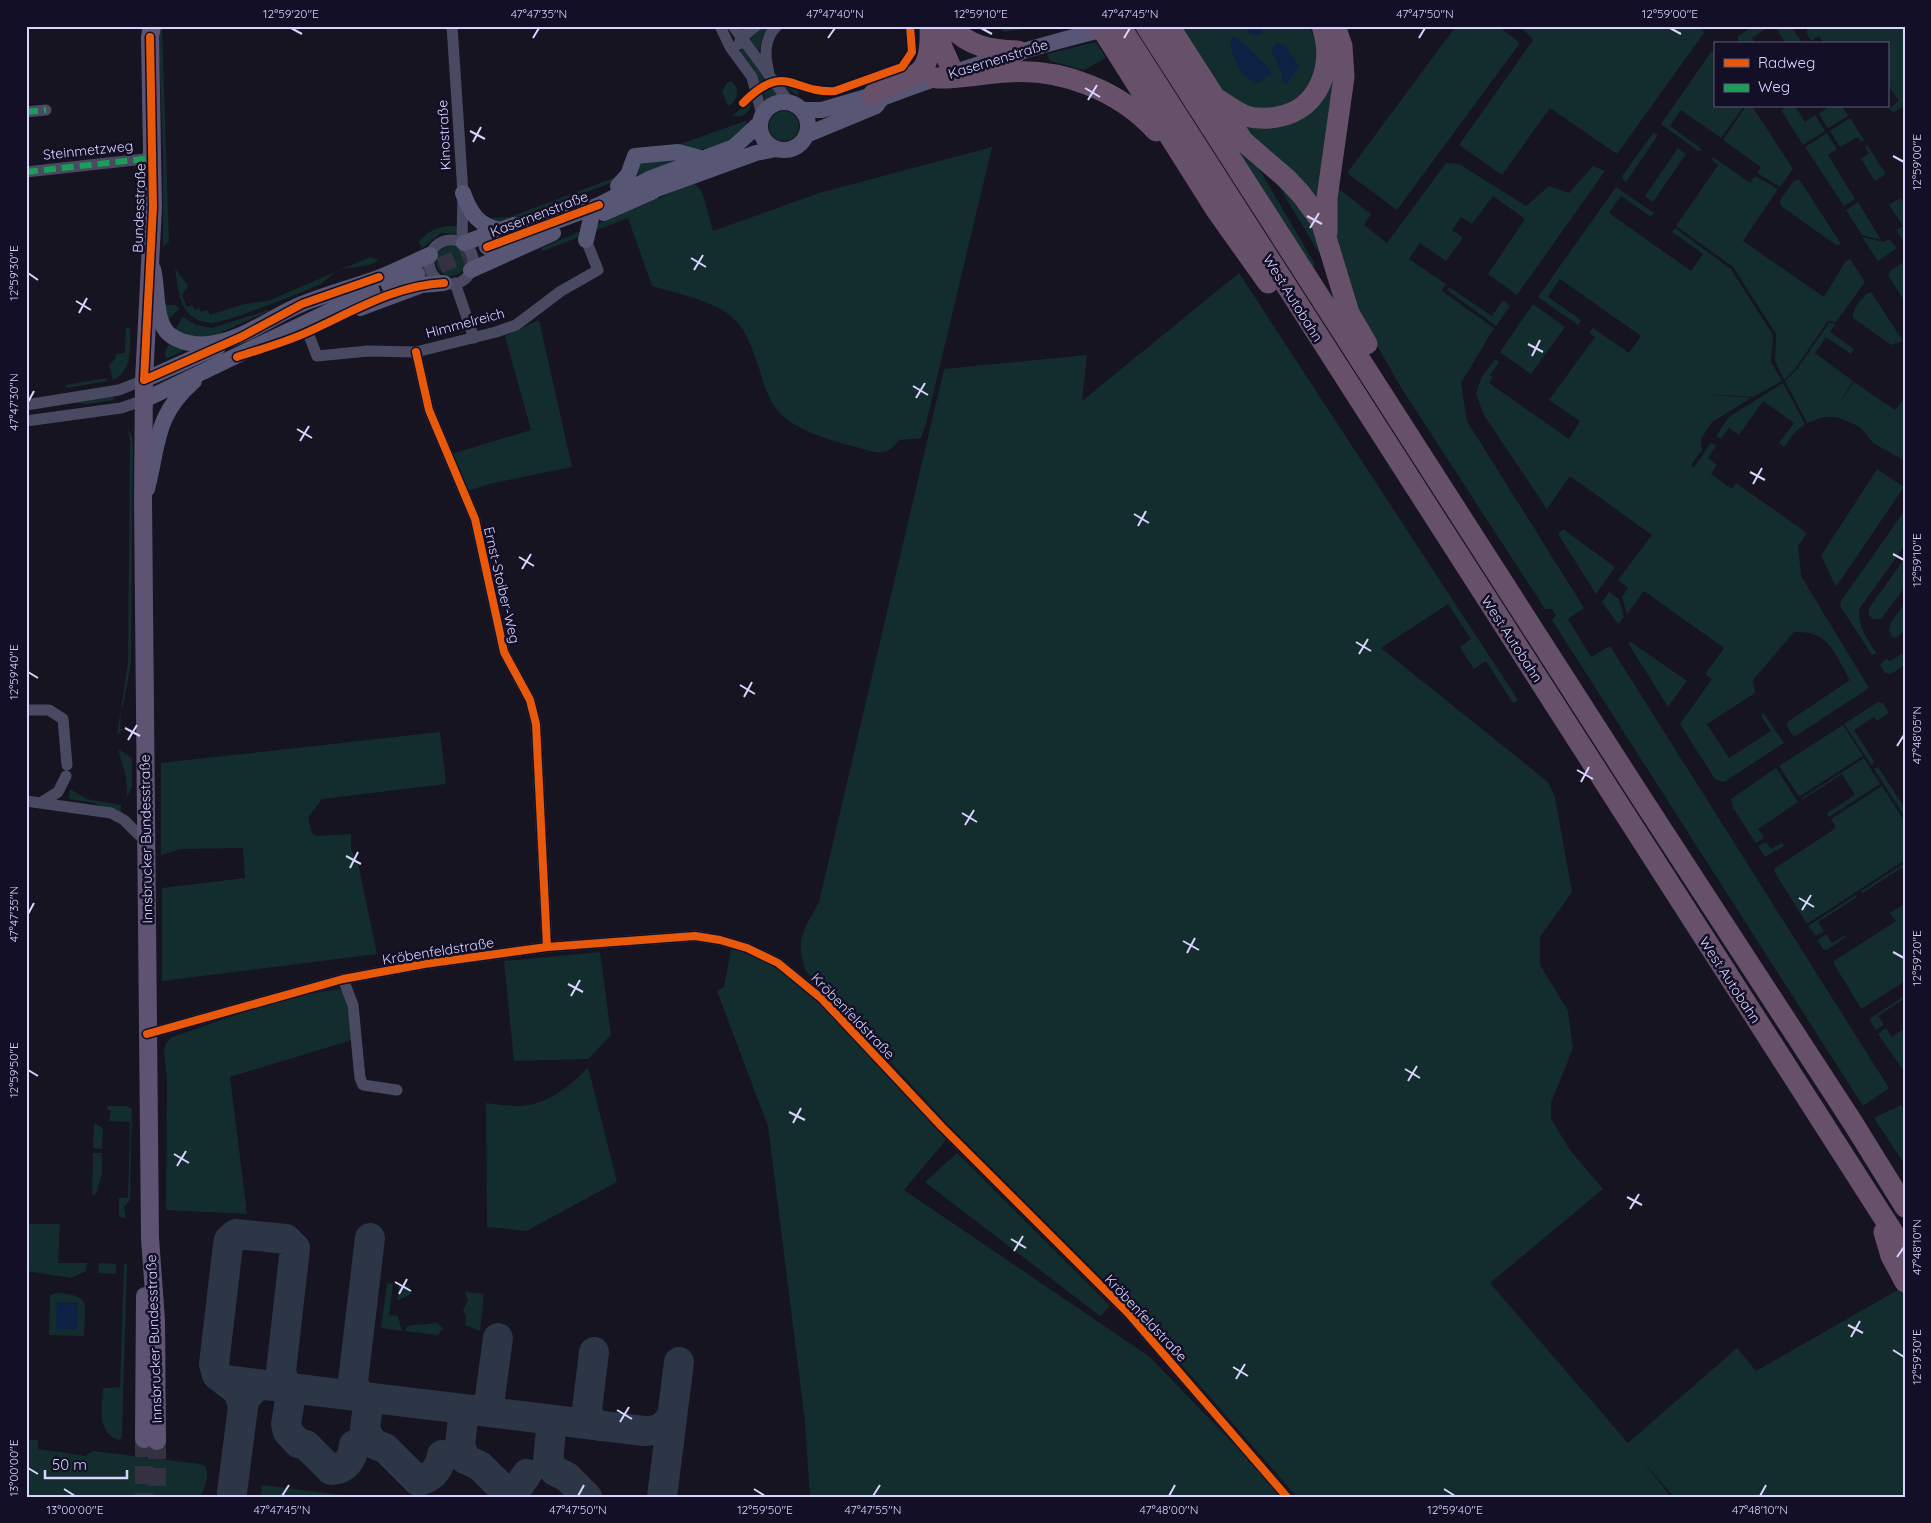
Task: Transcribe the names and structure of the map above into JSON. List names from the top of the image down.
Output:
{
  "streets": {
    "highway": ["West Autobahn"],
    "main road": ["Kasernenstraße", "Bundesstraße", "Innsbrucker Bundesstraße"],
    "street": [
      "Kinostraße",
      "Steinmetzweg",
      "Himmelreich",
      "Ernst-Stoiber-Weg",
      "Kröbenfeldstraße"
    ]
  },
  "crossings": [
    ["Kasernenstraße", "West Autobahn"],
    ["Steinmetzweg", "Bundesstraße"],
    ["Bundesstraße", "Innsbrucker Bundesstraße"],
    ["Himmelreich", "Ernst-Stoiber-Weg"],
    ["Ernst-Stoiber-Weg", "Kröbenfeldstraße"],
    ["Innsbrucker Bundesstraße", "Kröbenfeldstraße"]
  ],
  "legend": ["Radweg", "Weg"],
  "scale_bar": "50 m",
  "coordinates": [
    "12°59'20\"E",
    "47°47'35\"N",
    "47°47'40\"N",
    "12°59'10\"E",
    "47°47'45\"N",
    "47°47'50\"N",
    "12°59'00\"E",
    "12°59'30\"E",
    "47°47'30\"N",
    "12°59'40\"E",
    "47°48'05\"N",
    "12°59'50\"E",
    "47°48'10\"N",
    "13°00'00\"E",
    "47°47'55\"N",
    "47°48'00\"N"
  ]
}
